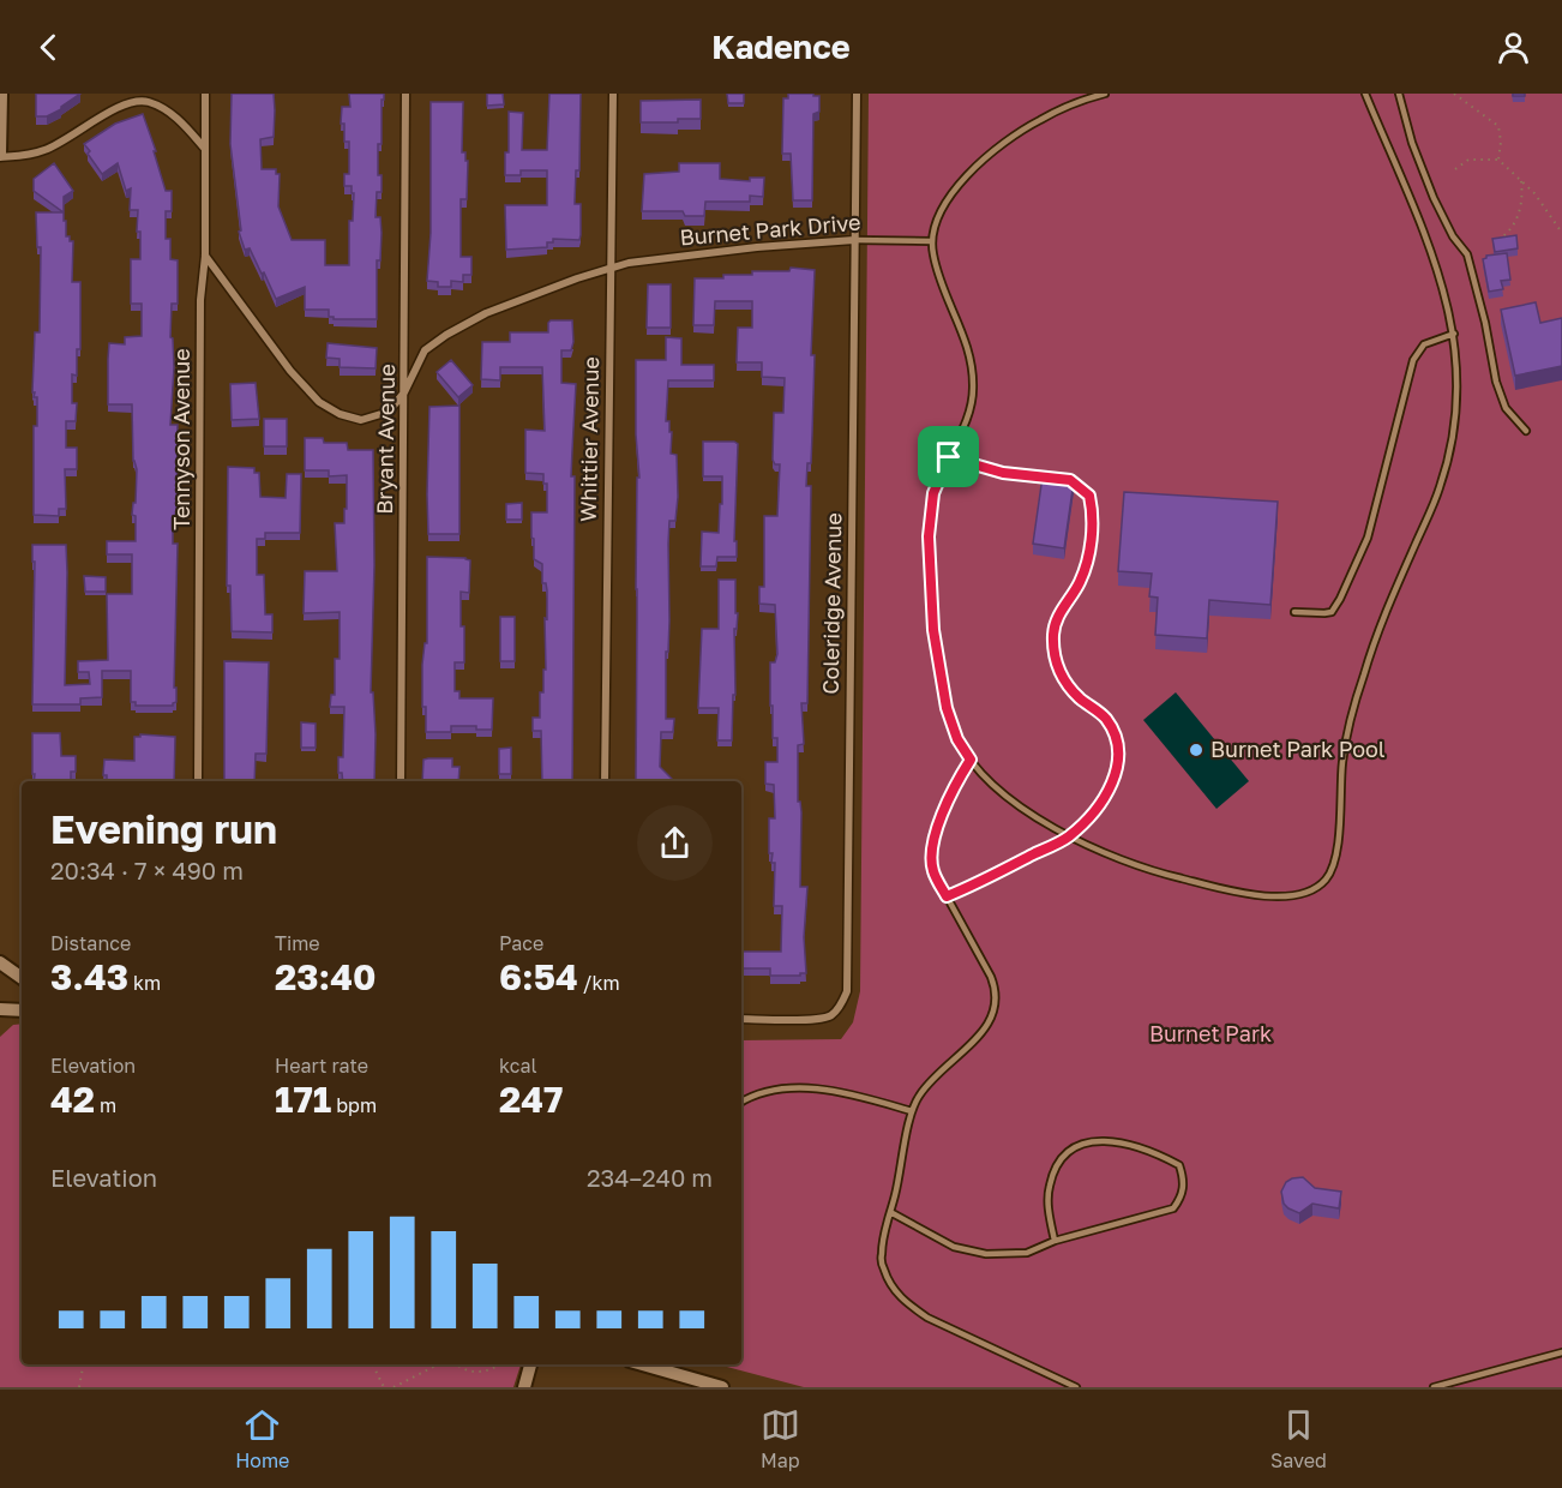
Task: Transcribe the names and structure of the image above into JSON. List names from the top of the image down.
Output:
{
  "streets": {
    "street": [
      "Burnet Park Drive",
      "Tennyson Avenue",
      "Bryant Avenue",
      "Whittier Avenue",
      "Coleridge Avenue"
    ]
  },
  "crossings": [
    ["Burnet Park Drive", "Tennyson Avenue"],
    ["Burnet Park Drive", "Bryant Avenue"],
    ["Burnet Park Drive", "Whittier Avenue"],
    ["Burnet Park Drive", "Coleridge Avenue"]
  ],
  "parks": ["Burnet Park"],
  "places": ["Burnet Park Pool"],
  "page": {
    "header": "Kadence",
    "heading": ["Evening run", "20:34 · 7 × 490 m"],
    "stats": [
      ["Distance", "3.43 km"],
      ["Time", "23:40"],
      ["Pace", "6:54 /km"],
      ["Elevation", "42 m"],
      ["Heart rate", "171 bpm"],
      ["kcal", "247"]
    ],
    "chart": ["Elevation", "234–240 m"],
    "tabs": ["Home", "Map", "Saved"]
  }
}
